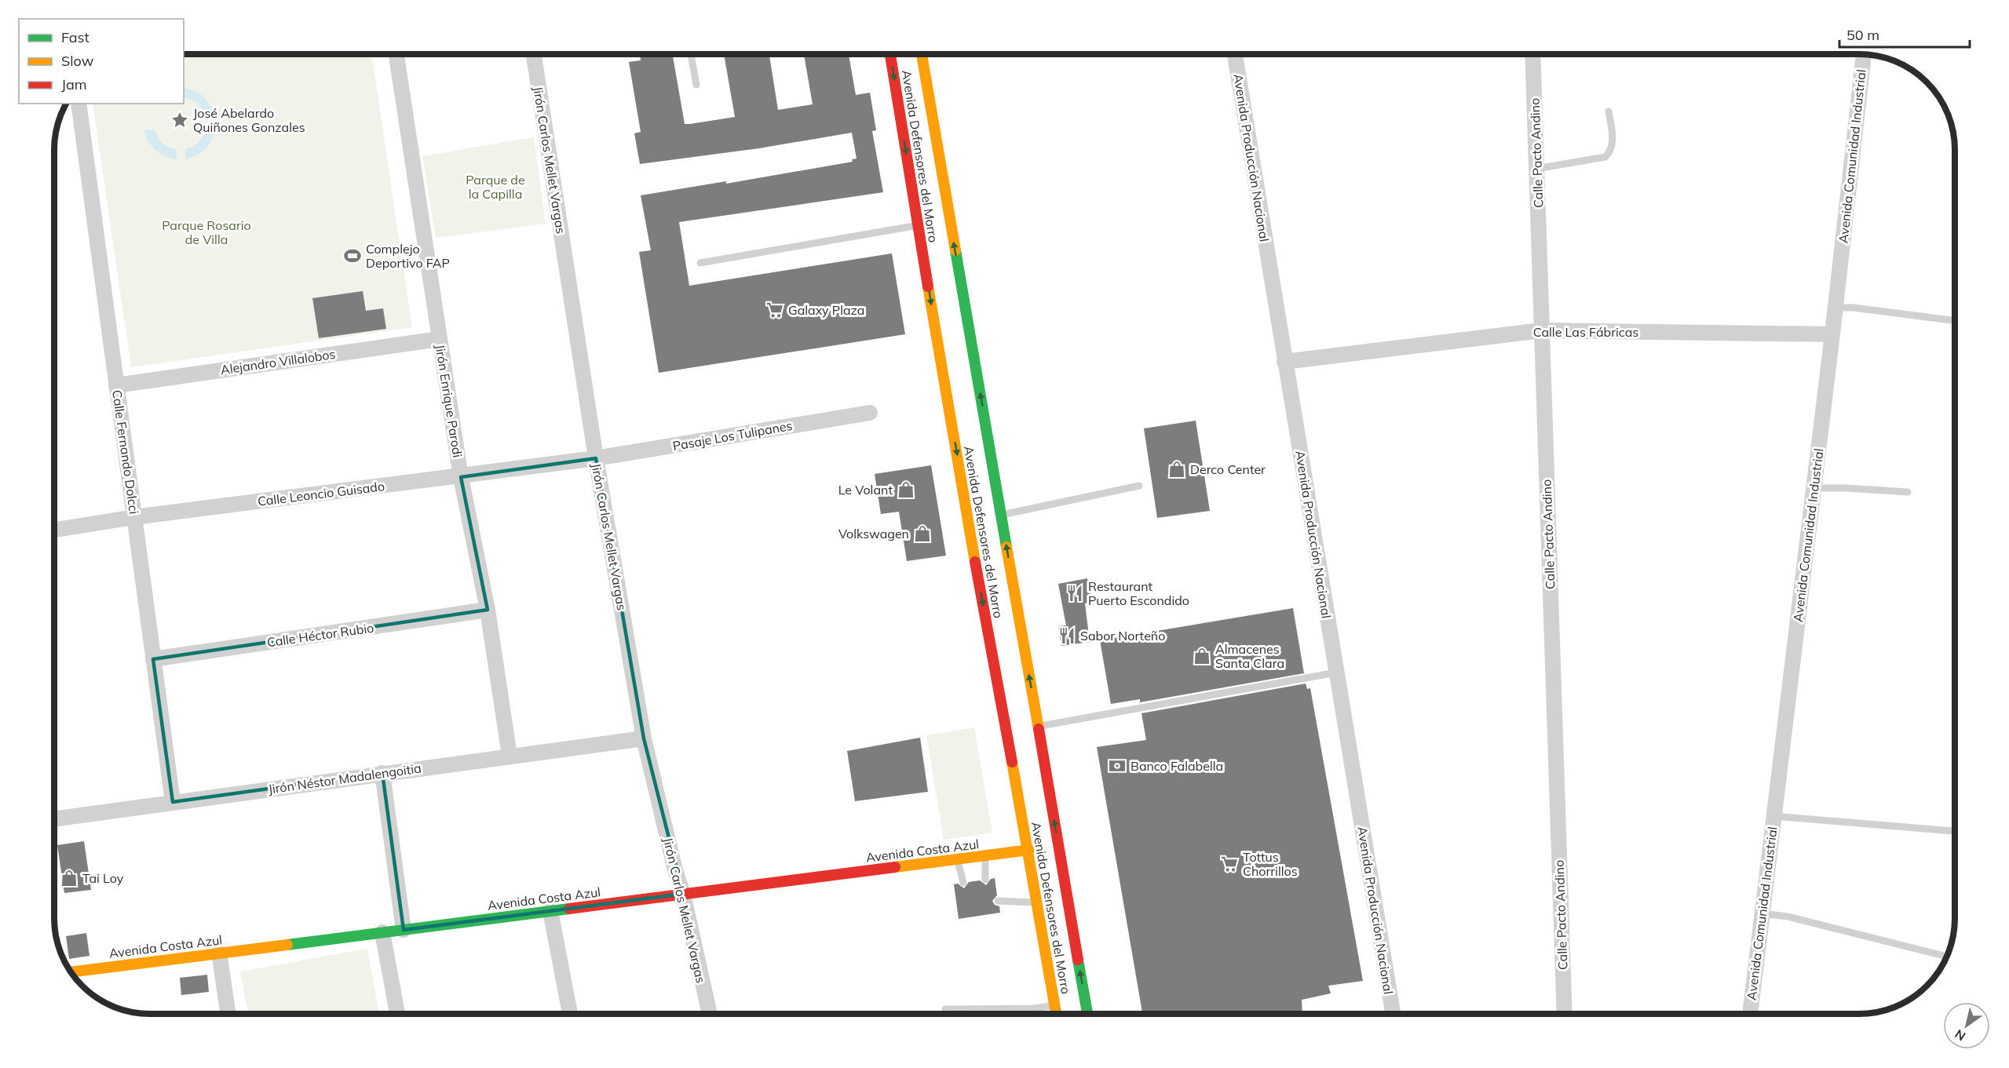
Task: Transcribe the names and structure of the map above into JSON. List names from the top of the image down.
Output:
{
  "streets": {
    "main road": ["Avenida Defensores del Morro", "Avenida Costa Azul"],
    "street": [
      "Calle Pacto Andino",
      "Avenida Comunidad Industrial",
      "Avenida Producción Nacional",
      "Jirón Carlos Mellet Vargas",
      "Calle Las Fábricas",
      "Alejandro Villalobos",
      "Jirón Enrique Parodi",
      "Pasaje Los Tulipanes",
      "Calle Fernando Dolcci",
      "Calle Leoncio Guisado",
      "Calle Héctor Rubio",
      "Jirón Néstor Madalengoitia"
    ]
  },
  "crossings": [
    ["Calle Pacto Andino", "Calle Las Fábricas"],
    ["Avenida Defensores del Morro", "Avenida Costa Azul"],
    ["Avenida Comunidad Industrial", "Calle Las Fábricas"],
    ["Avenida Producción Nacional", "Calle Las Fábricas"],
    ["Jirón Carlos Mellet Vargas", "Pasaje Los Tulipanes"],
    ["Jirón Carlos Mellet Vargas", "Calle Leoncio Guisado"],
    ["Jirón Carlos Mellet Vargas", "Jirón Néstor Madalengoitia"],
    ["Jirón Carlos Mellet Vargas", "Avenida Costa Azul"],
    ["Alejandro Villalobos", "Jirón Enrique Parodi"],
    ["Alejandro Villalobos", "Calle Fernando Dolcci"],
    ["Jirón Enrique Parodi", "Calle Leoncio Guisado"],
    ["Jirón Enrique Parodi", "Calle Héctor Rubio"],
    ["Jirón Enrique Parodi", "Jirón Néstor Madalengoitia"],
    ["Pasaje Los Tulipanes", "Calle Leoncio Guisado"],
    ["Calle Fernando Dolcci", "Calle Leoncio Guisado"],
    ["Calle Fernando Dolcci", "Calle Héctor Rubio"],
    ["Calle Fernando Dolcci", "Jirón Néstor Madalengoitia"]
  ],
  "parks": ["Parque de la Capilla", "Parque Rosario de Villa"],
  "places": {
    "place": ["José Abelardo Quiñones Gonzales"],
    "sports": ["Complejo Deportivo FAP"],
    "supermarket": ["Galaxy Plaza", "Tottus Chorrillos"],
    "shop": [
      "Derco Center",
      "Le Volant",
      "Volkswagen",
      "Almacenes Santa Clara",
      "Tai Loy"
    ],
    "restaurant": ["Restaurant Puerto Escondido", "Sabor Norteño"],
    "bank": ["Banco Falabella"]
  },
  "legend": ["Fast", "Slow", "Jam"],
  "scale_bar": "50 m",
  "north": "bottom left"
}
